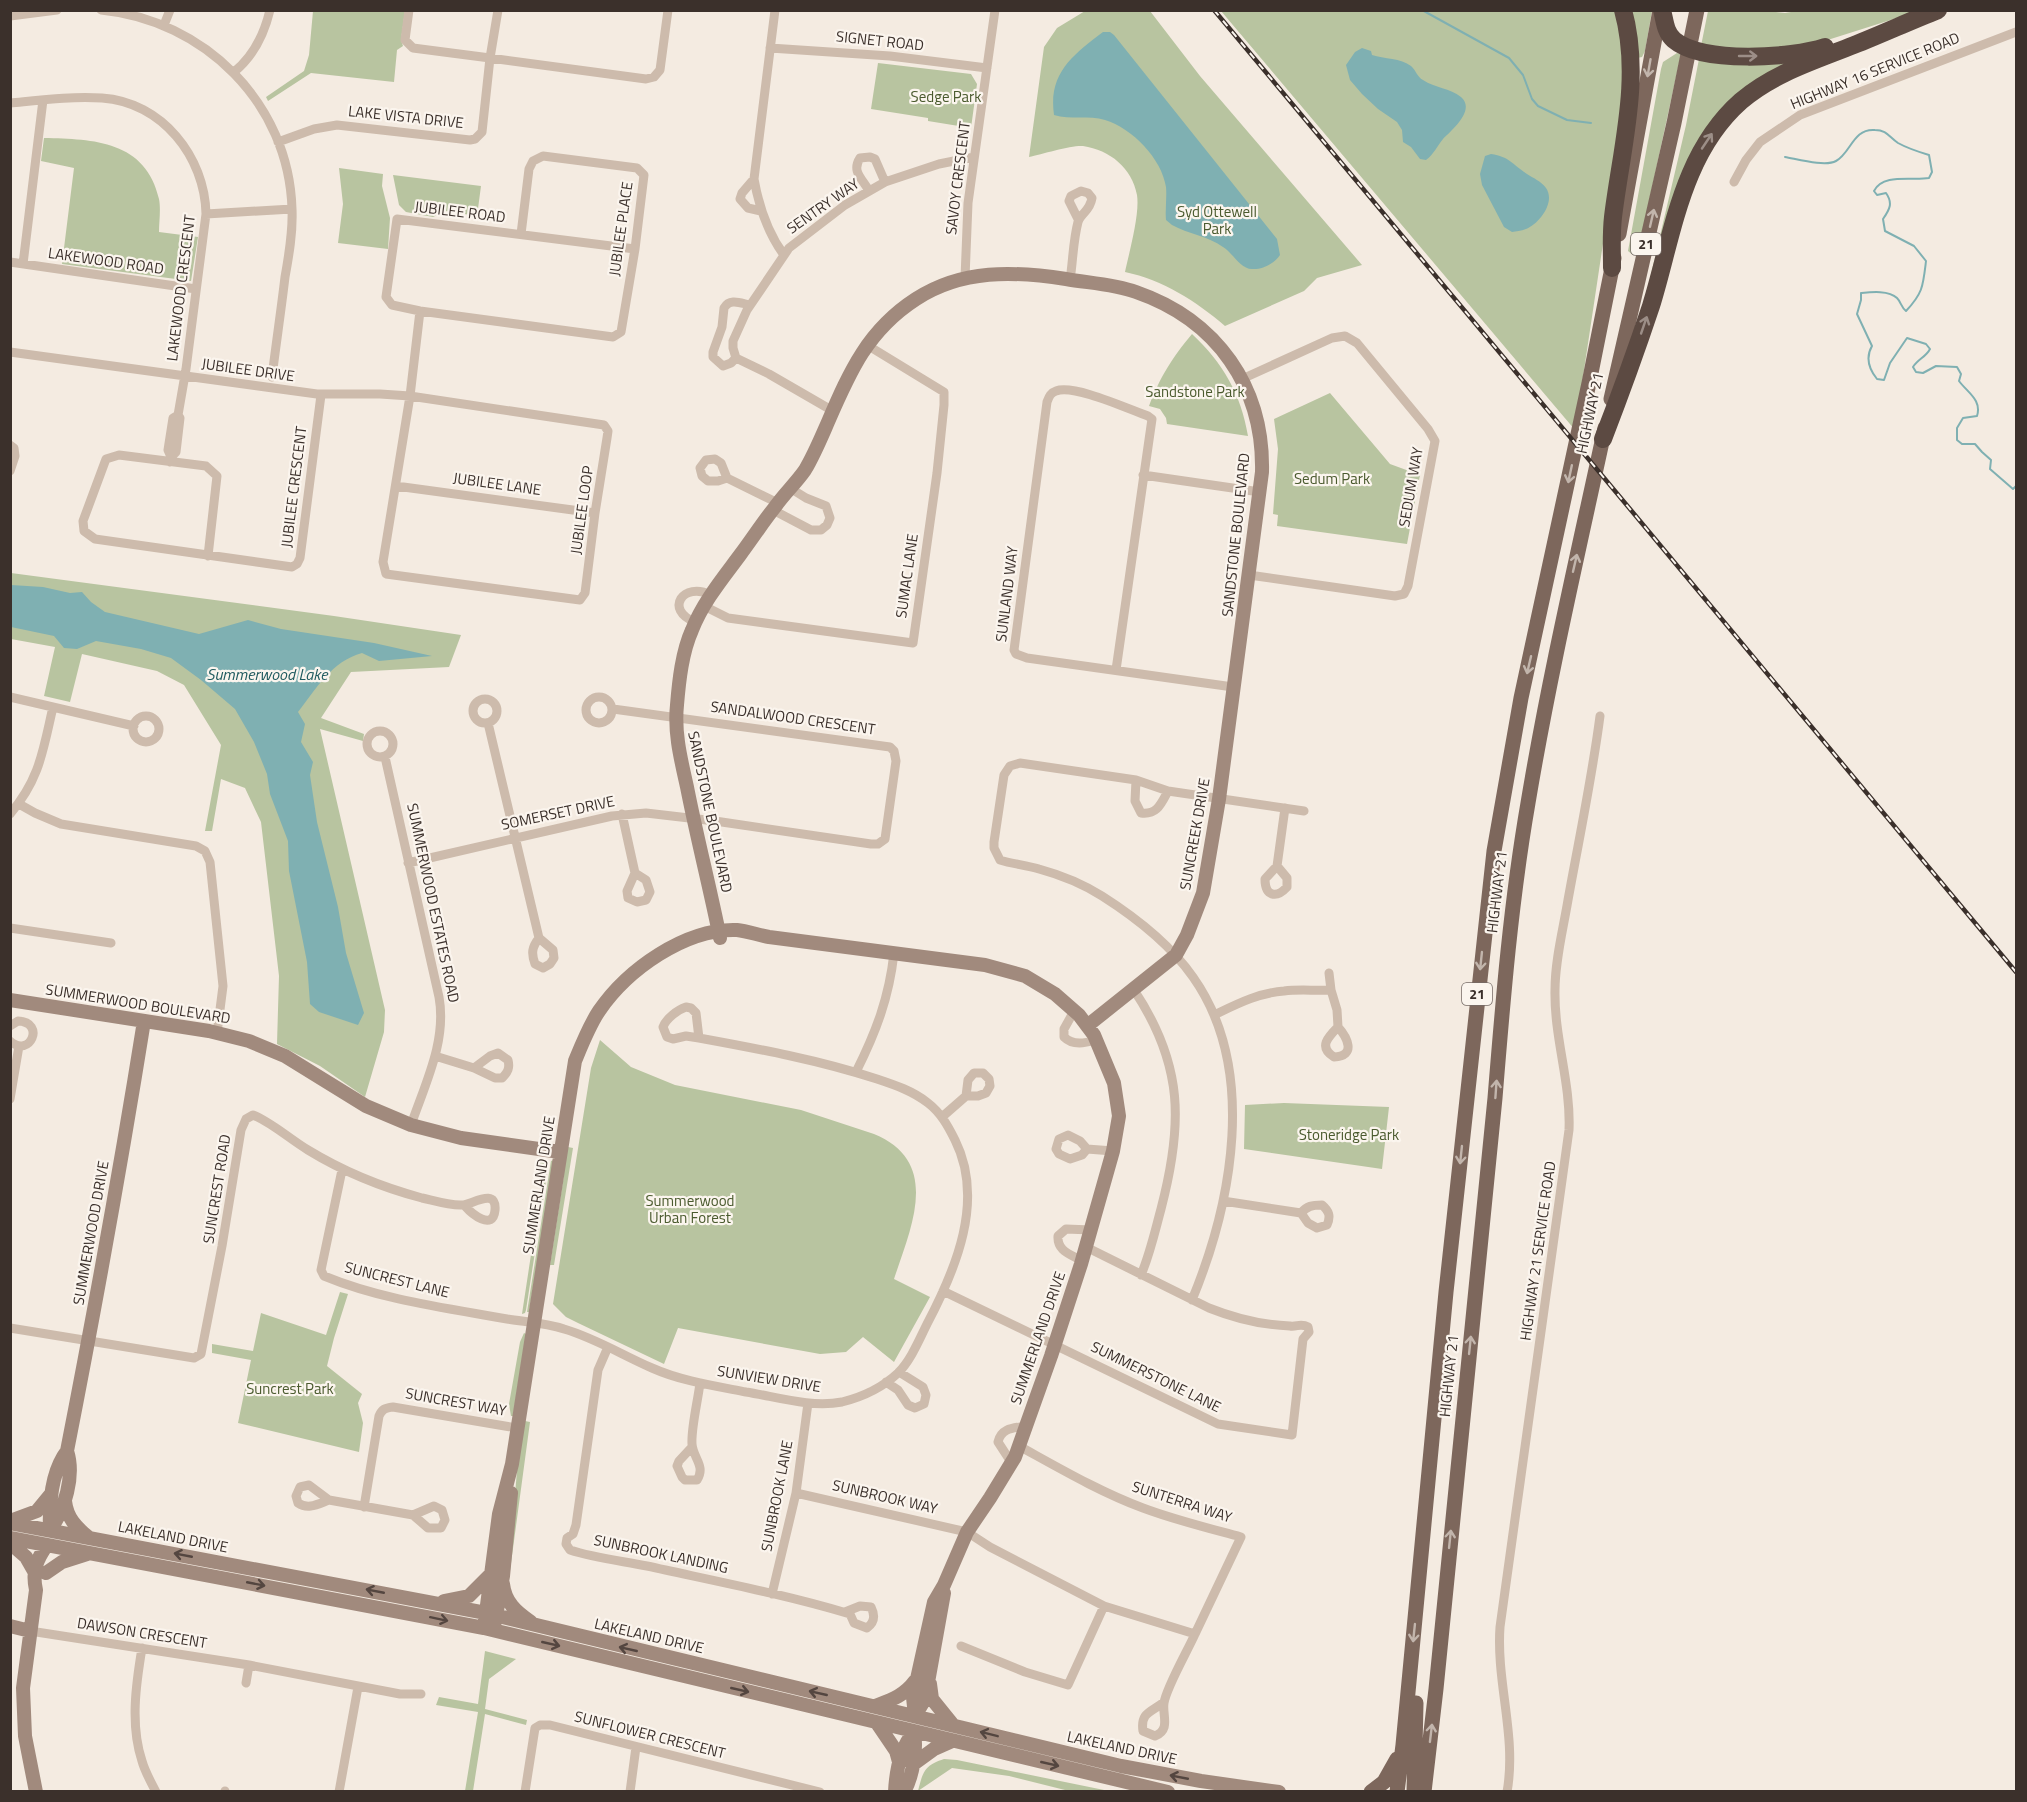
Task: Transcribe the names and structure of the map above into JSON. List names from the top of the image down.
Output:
{
  "streets": {
    "main road": ["21", "HIGHWAY 21"],
    "street": [
      "SIGNET ROAD",
      "HIGHWAY 16 SERVICE ROAD",
      "LAKE VISTA DRIVE",
      "SAVOY CRESCENT",
      "SENTRY WAY",
      "JUBILEE ROAD",
      "JUBILEE PLACE",
      "LAKEWOOD ROAD",
      "LAKEWOOD CRESCENT",
      "JUBILEE DRIVE",
      "JUBILEE LANE",
      "JUBILEE CRESCENT",
      "SEDUM WAY",
      "JUBILEE LOOP",
      "SANDSTONE BOULEVARD",
      "SUMAC LANE",
      "SUNLAND WAY",
      "SANDALWOOD CRESCENT",
      "SOMERSET DRIVE",
      "SUNCREEK DRIVE",
      "SUMMERWOOD ESTATES ROAD",
      "SUMMERWOOD BOULEVARD",
      "SUMMERLAND DRIVE",
      "SUNCREST ROAD",
      "SUMMERWOOD DRIVE",
      "HIGHWAY 21 SERVICE ROAD",
      "SUNCREST LANE",
      "SUMMERSTONE LANE",
      "SUNVIEW DRIVE",
      "SUNCREST WAY",
      "SUNBROOK LANE",
      "SUNBROOK WAY",
      "SUNTERRA WAY",
      "LAKELAND DRIVE",
      "SUNBROOK LANDING",
      "DAWSON CRESCENT",
      "SUNFLOWER CRESCENT"
    ]
  },
  "crossings": [
    ["SIGNET ROAD", "SAVOY CRESCENT"],
    ["SAVOY CRESCENT", "SENTRY WAY"],
    ["SAVOY CRESCENT", "SANDSTONE BOULEVARD"],
    ["JUBILEE ROAD", "JUBILEE PLACE"],
    ["LAKEWOOD ROAD", "LAKEWOOD CRESCENT"],
    ["LAKEWOOD CRESCENT", "JUBILEE DRIVE"],
    ["JUBILEE DRIVE", "JUBILEE CRESCENT"],
    ["JUBILEE DRIVE", "JUBILEE LOOP"],
    ["JUBILEE LANE", "JUBILEE LOOP"],
    ["SEDUM WAY", "SANDSTONE BOULEVARD"],
    ["SANDSTONE BOULEVARD", "SUMAC LANE"],
    ["SANDSTONE BOULEVARD", "SANDALWOOD CRESCENT"],
    ["SANDSTONE BOULEVARD", "SOMERSET DRIVE"],
    ["SANDSTONE BOULEVARD", "SUNCREEK DRIVE"],
    ["SANDSTONE BOULEVARD", "SUMMERLAND DRIVE"],
    ["SUNLAND WAY", "SUNCREEK DRIVE"],
    ["SANDALWOOD CRESCENT", "SOMERSET DRIVE"],
    ["SOMERSET DRIVE", "SUMMERWOOD ESTATES ROAD"],
    ["SUNCREEK DRIVE", "SUMMERLAND DRIVE"],
    ["SUMMERWOOD ESTATES ROAD", "SUMMERWOOD BOULEVARD"],
    ["SUMMERWOOD BOULEVARD", "SUMMERLAND DRIVE"],
    ["SUMMERWOOD BOULEVARD", "SUMMERWOOD DRIVE"],
    ["SUMMERLAND DRIVE", "SUNCREST LANE"],
    ["SUMMERLAND DRIVE", "SUMMERSTONE LANE"],
    ["SUMMERLAND DRIVE", "SUNVIEW DRIVE"],
    ["SUMMERLAND DRIVE", "SUNCREST WAY"],
    ["SUMMERLAND DRIVE", "SUNBROOK WAY"],
    ["SUMMERLAND DRIVE", "SUNTERRA WAY"],
    ["SUMMERLAND DRIVE", "LAKELAND DRIVE"],
    ["SUNCREST ROAD", "SUMMERWOOD DRIVE"],
    ["SUNCREST ROAD", "SUNCREST LANE"],
    ["SUMMERWOOD DRIVE", "LAKELAND DRIVE"],
    ["SUNCREST LANE", "SUNVIEW DRIVE"],
    ["SUNVIEW DRIVE", "SUNBROOK LANE"],
    ["SUNVIEW DRIVE", "SUNBROOK LANDING"],
    ["SUNBROOK LANE", "SUNBROOK WAY"],
    ["SUNBROOK LANE", "SUNBROOK LANDING"]
  ],
  "water": ["Summerwood Lake"],
  "parks": [
    "Sedge Park",
    "Syd Ottewell Park",
    "Sandstone Park",
    "Sedum Park",
    "Stoneridge Park",
    "Summerwood Urban Forest",
    "Suncrest Park"
  ]
}
